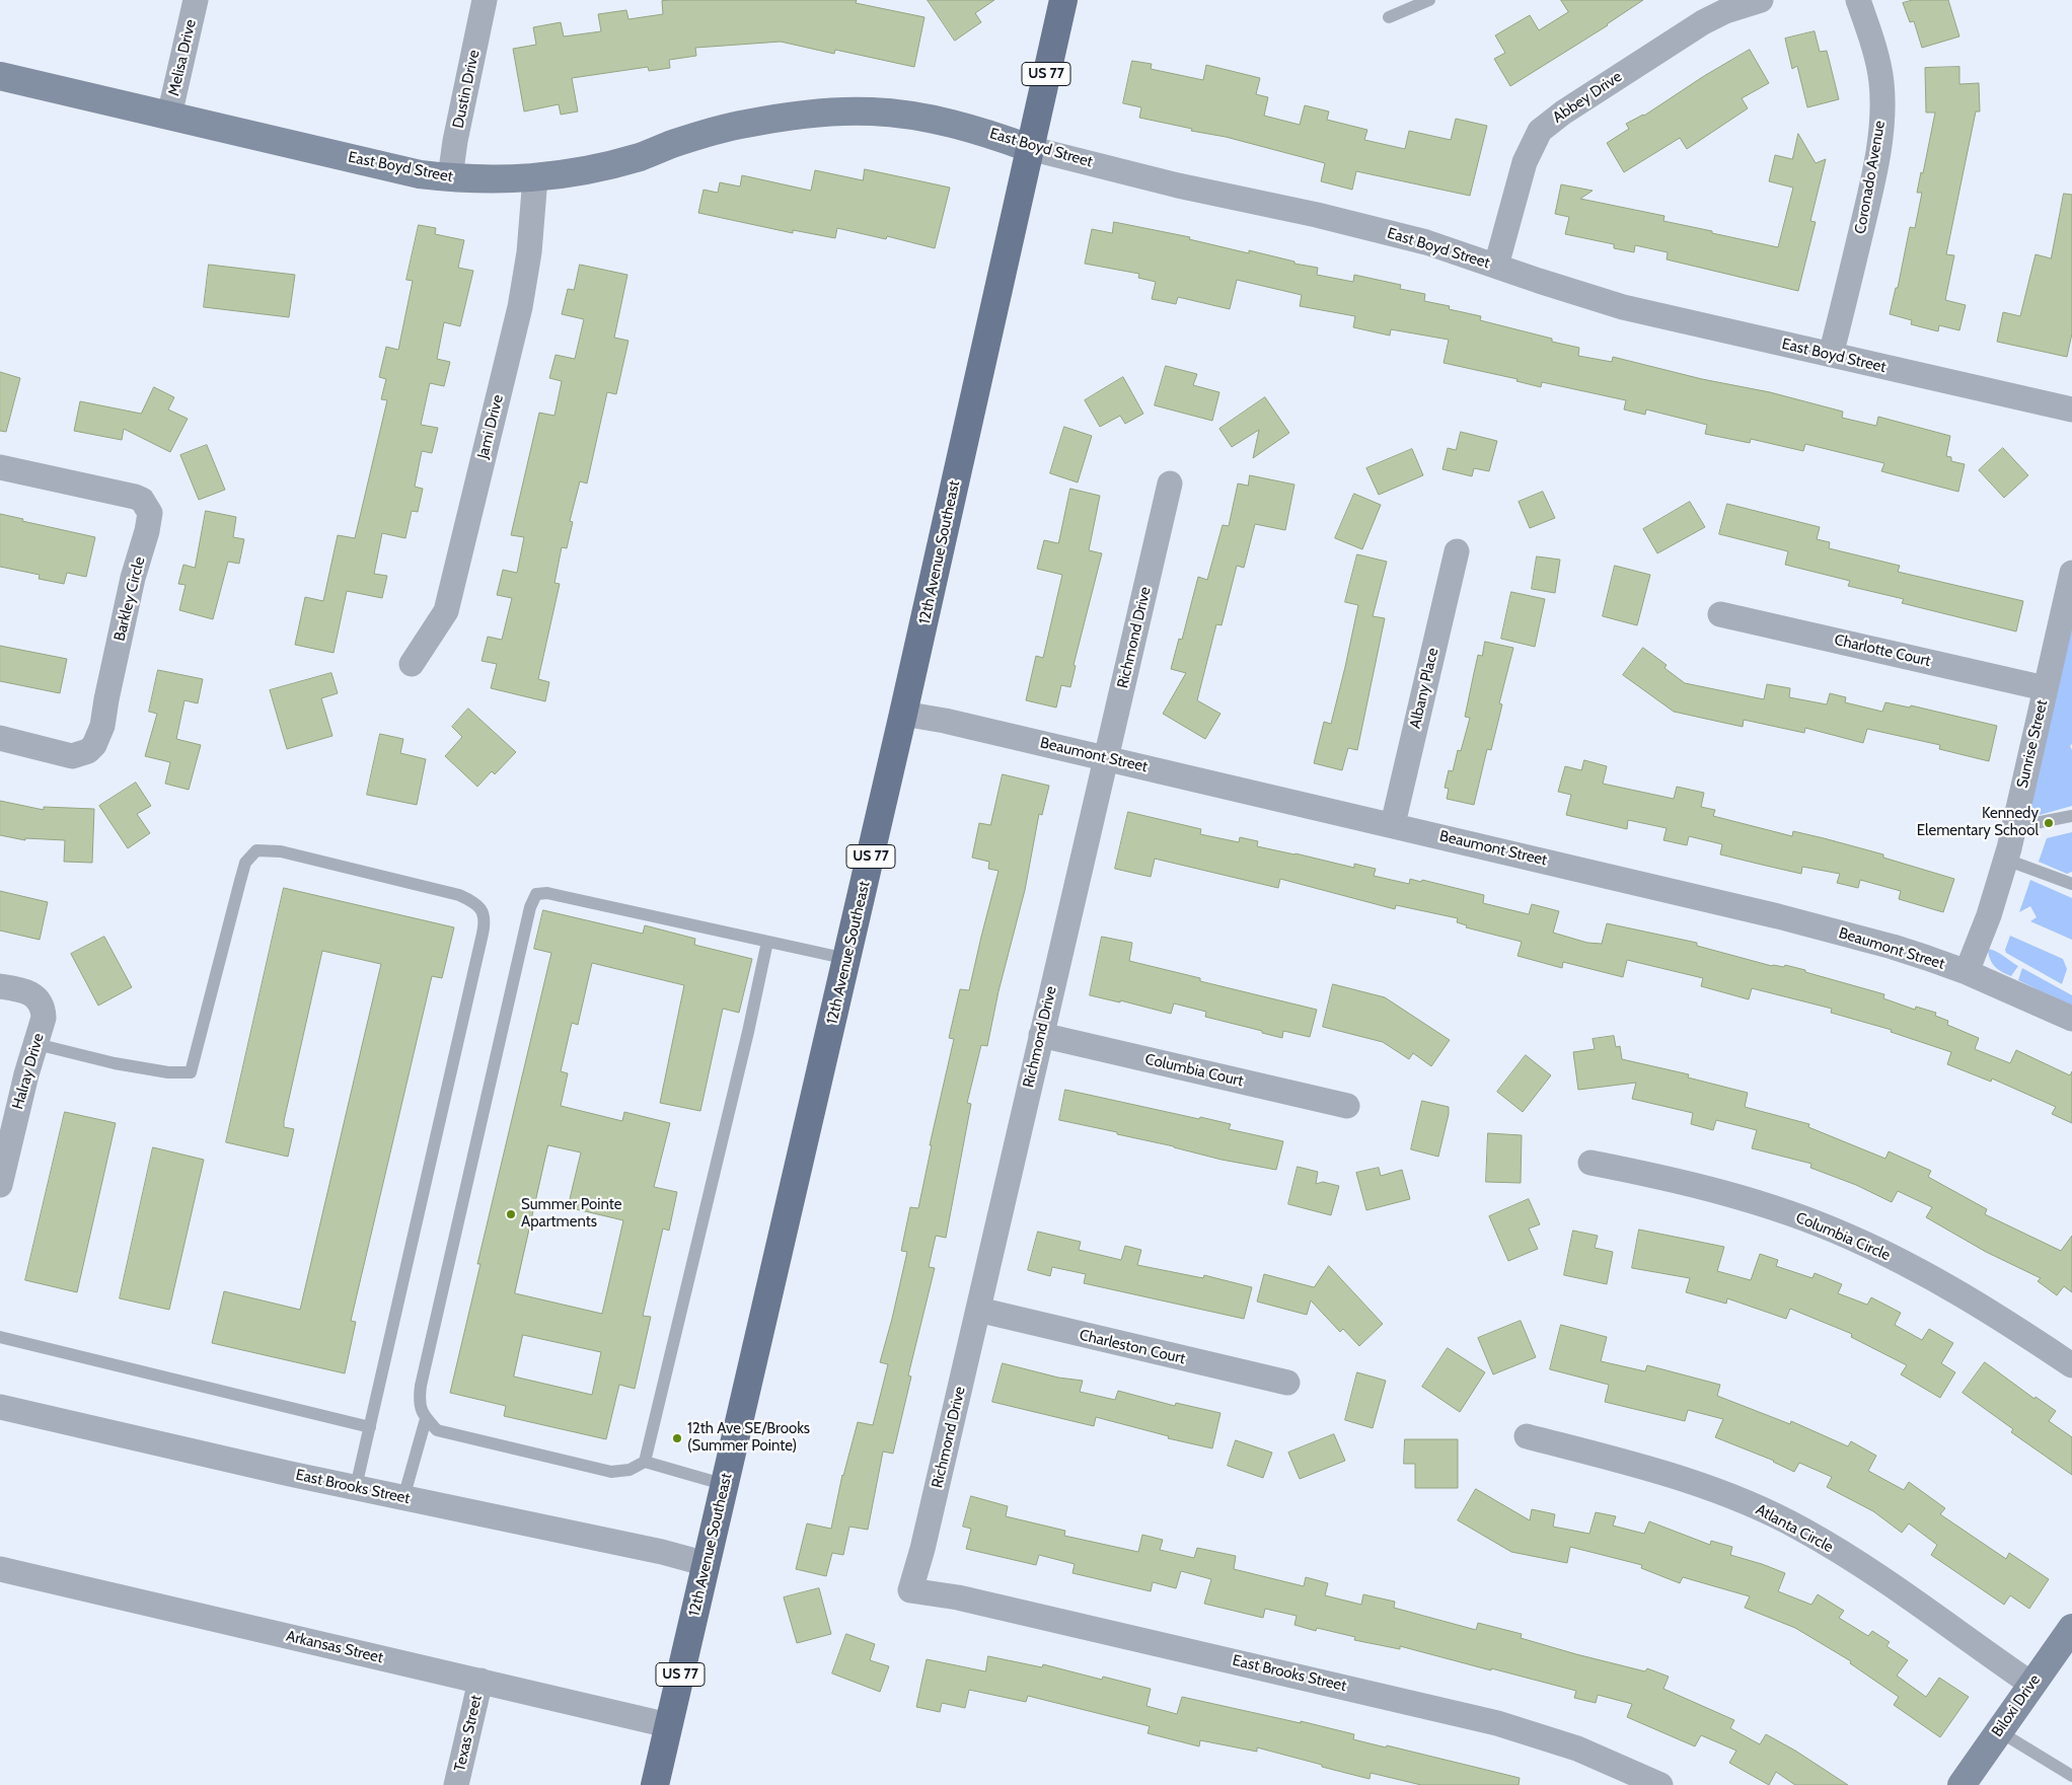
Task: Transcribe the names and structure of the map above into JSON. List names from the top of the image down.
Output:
{
  "streets": {
    "main road": ["US 77", "12th Avenue Southeast"],
    "street": [
      "Melisa Drive",
      "Dustin Drive",
      "Abbey Drive",
      "East Boyd Street",
      "Coronado Avenue",
      "Jami Drive",
      "Barkley Circle",
      "Richmond Drive",
      "Charlotte Court",
      "Albany Place",
      "Sunrise Street",
      "Beaumont Street",
      "Columbia Court",
      "Halray Drive",
      "Columbia Circle",
      "Charleston Court",
      "East Brooks Street",
      "Atlanta Circle",
      "Arkansas Street",
      "Biloxi Drive",
      "Texas Street"
    ]
  },
  "crossings": [
    ["Melisa Drive", "East Boyd Street"],
    ["Dustin Drive", "East Boyd Street"],
    ["Abbey Drive", "East Boyd Street"],
    ["East Boyd Street", "Coronado Avenue"],
    ["East Boyd Street", "Jami Drive"],
    ["East Boyd Street", "12th Avenue Southeast"],
    ["12th Avenue Southeast", "Beaumont Street"],
    ["12th Avenue Southeast", "East Brooks Street"],
    ["12th Avenue Southeast", "Arkansas Street"],
    ["Richmond Drive", "Beaumont Street"],
    ["Richmond Drive", "Columbia Court"],
    ["Richmond Drive", "Charleston Court"],
    ["Richmond Drive", "East Brooks Street"],
    ["Charlotte Court", "Sunrise Street"],
    ["Albany Place", "Beaumont Street"],
    ["Sunrise Street", "Beaumont Street"],
    ["Atlanta Circle", "Biloxi Drive"],
    ["Arkansas Street", "Texas Street"]
  ],
  "places": ["Kennedy Elementary School", "Summer Pointe Apartments", "12th Ave SE/Brooks (Summer Pointe)"]
}
